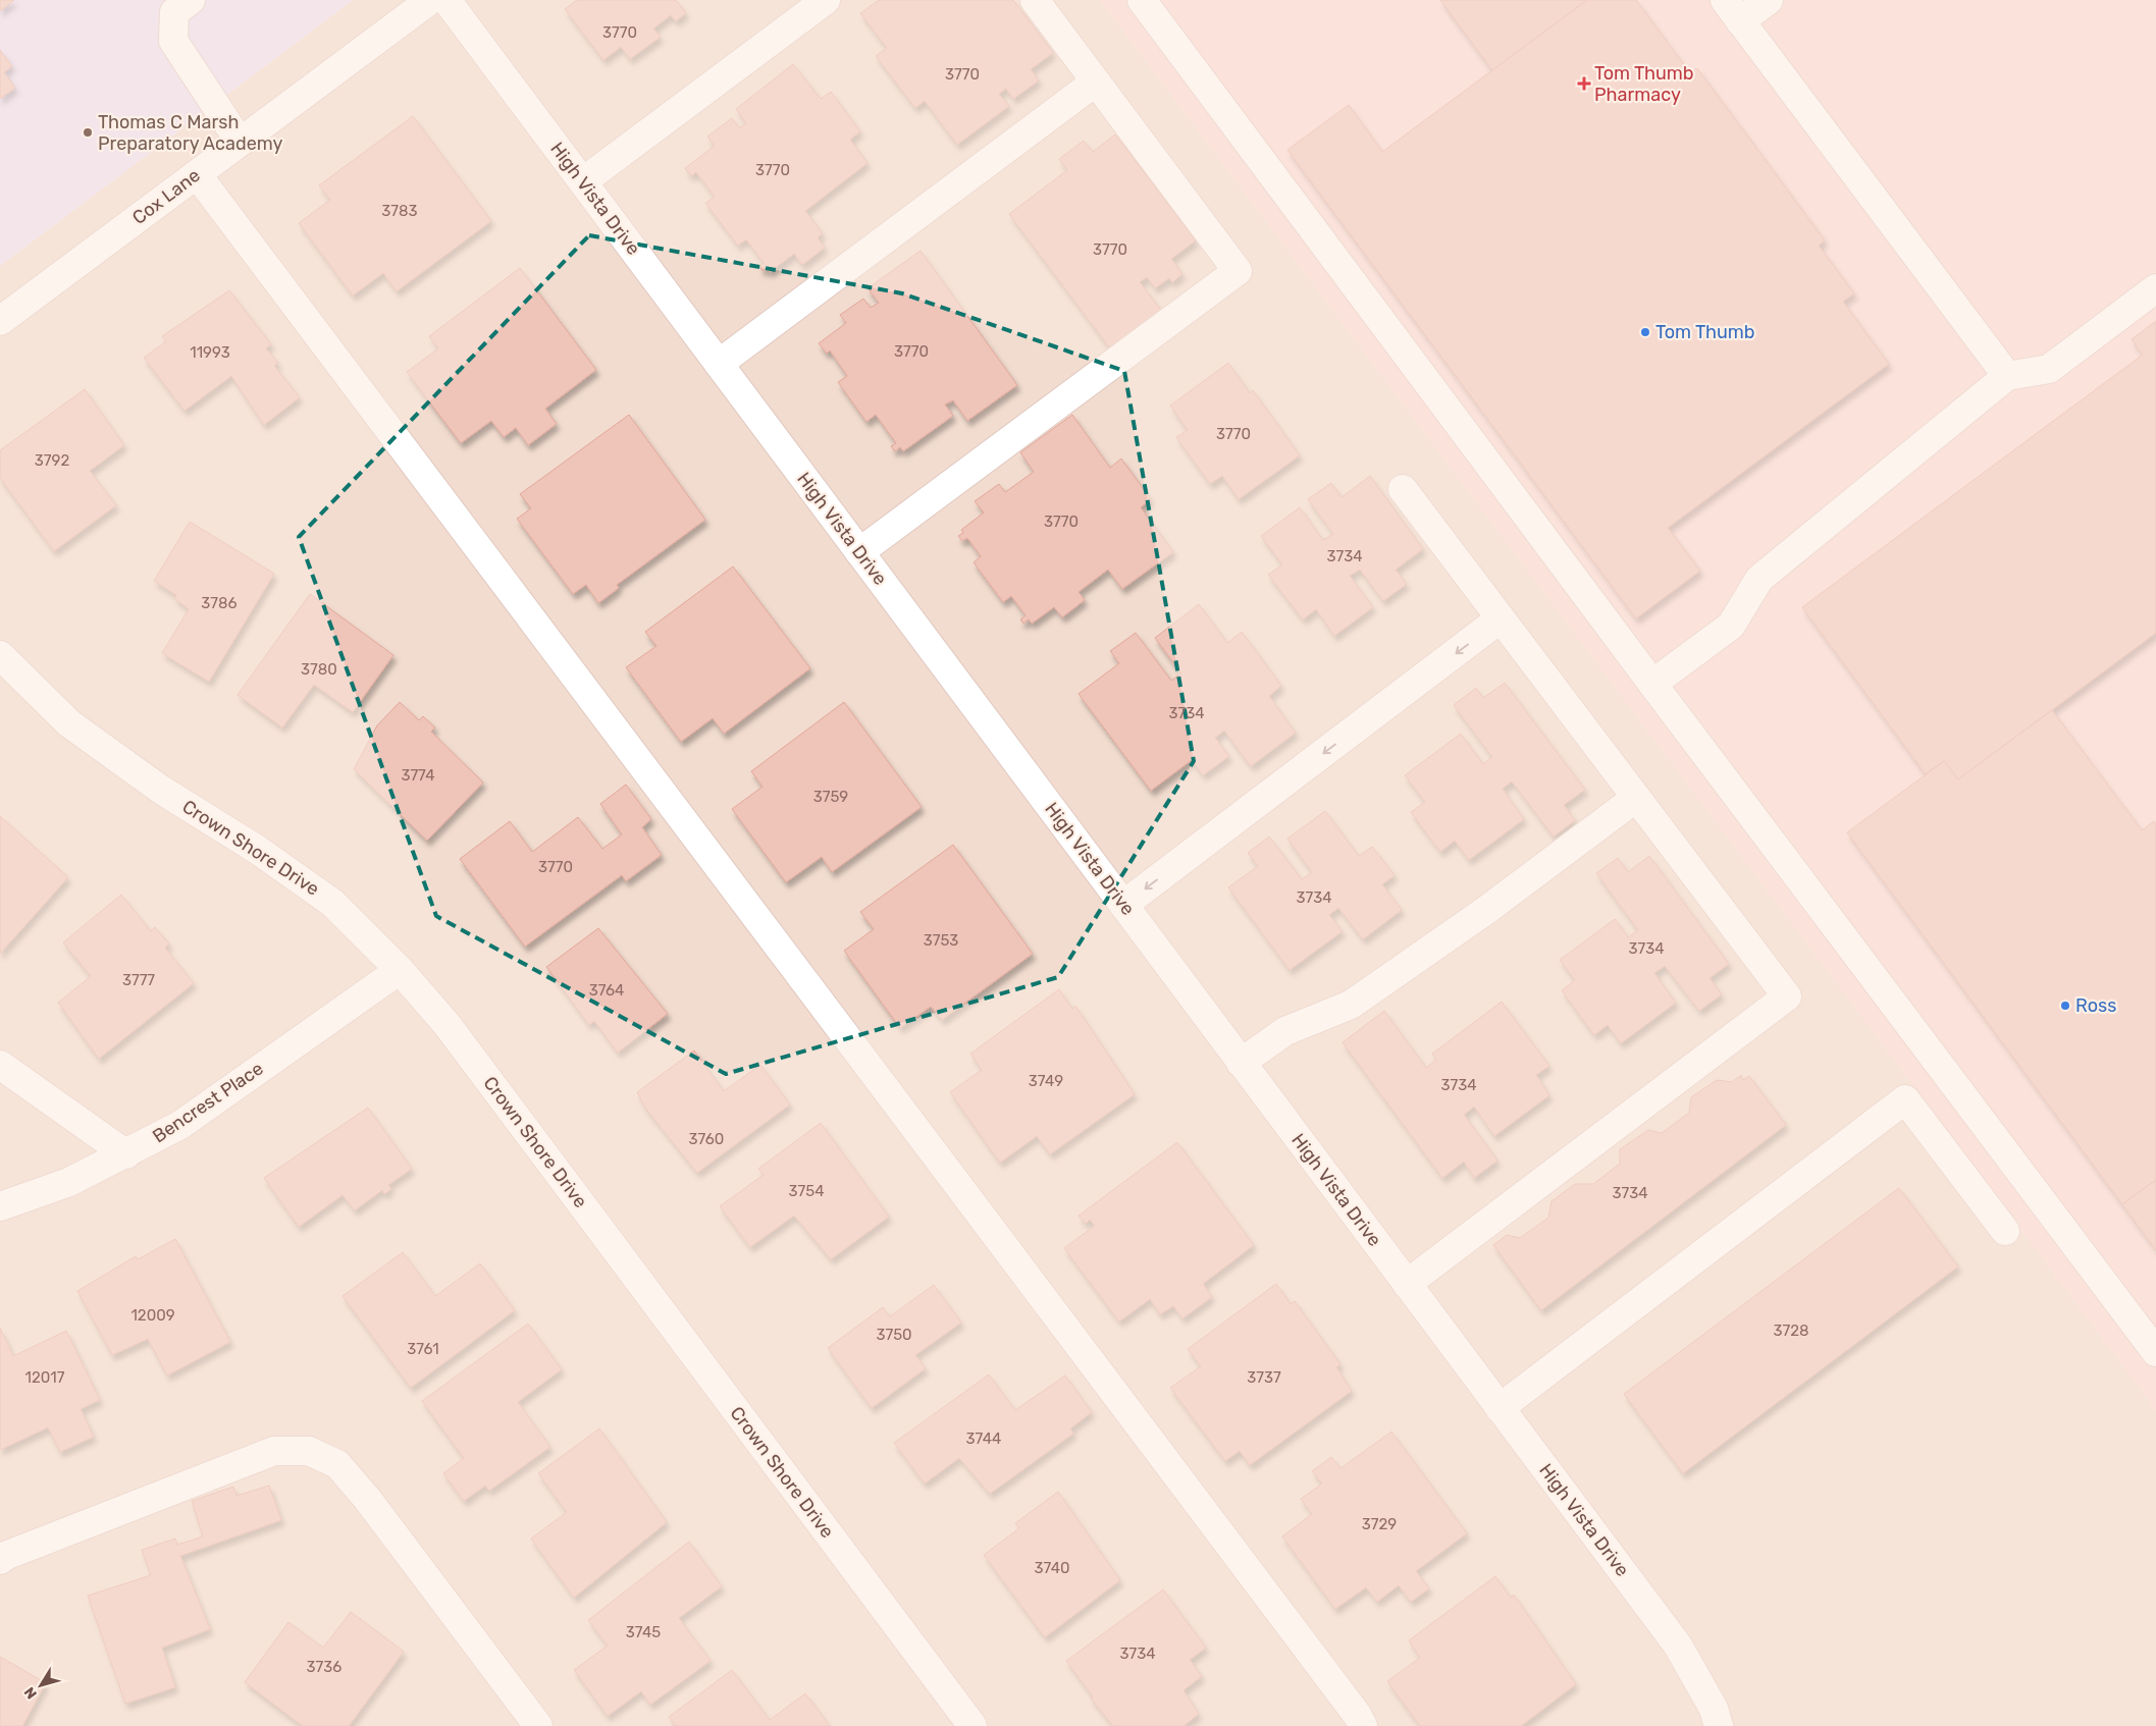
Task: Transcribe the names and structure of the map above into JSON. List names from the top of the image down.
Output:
{
  "streets": {
    "street": [
      "Cox Lane",
      "High Vista Drive",
      "Crown Shore Drive",
      "Bencrest Place"
    ]
  },
  "crossings": [
    ["Crown Shore Drive", "Bencrest Place"]
  ],
  "places": {
    "health": ["Tom Thumb Pharmacy"],
    "other": ["Thomas C Marsh Preparatory Academy", "Tom Thumb", "Ross"]
  },
  "house_numbers": [
    "3770",
    "3770",
    "3770",
    "3783",
    "3770",
    "3770",
    "11993",
    "3770",
    "3792",
    "3770",
    "3734",
    "3786",
    "3780",
    "3734",
    "3774",
    "3759",
    "3770",
    "3734",
    "3753",
    "3734",
    "3777",
    "3764",
    "3749",
    "3734",
    "3760",
    "3754",
    "3734",
    "12009",
    "3728",
    "3750",
    "3761",
    "12017",
    "3737",
    "3744",
    "3729",
    "3740",
    "3745",
    "3734",
    "3736"
  ],
  "north": "bottom left"
}
